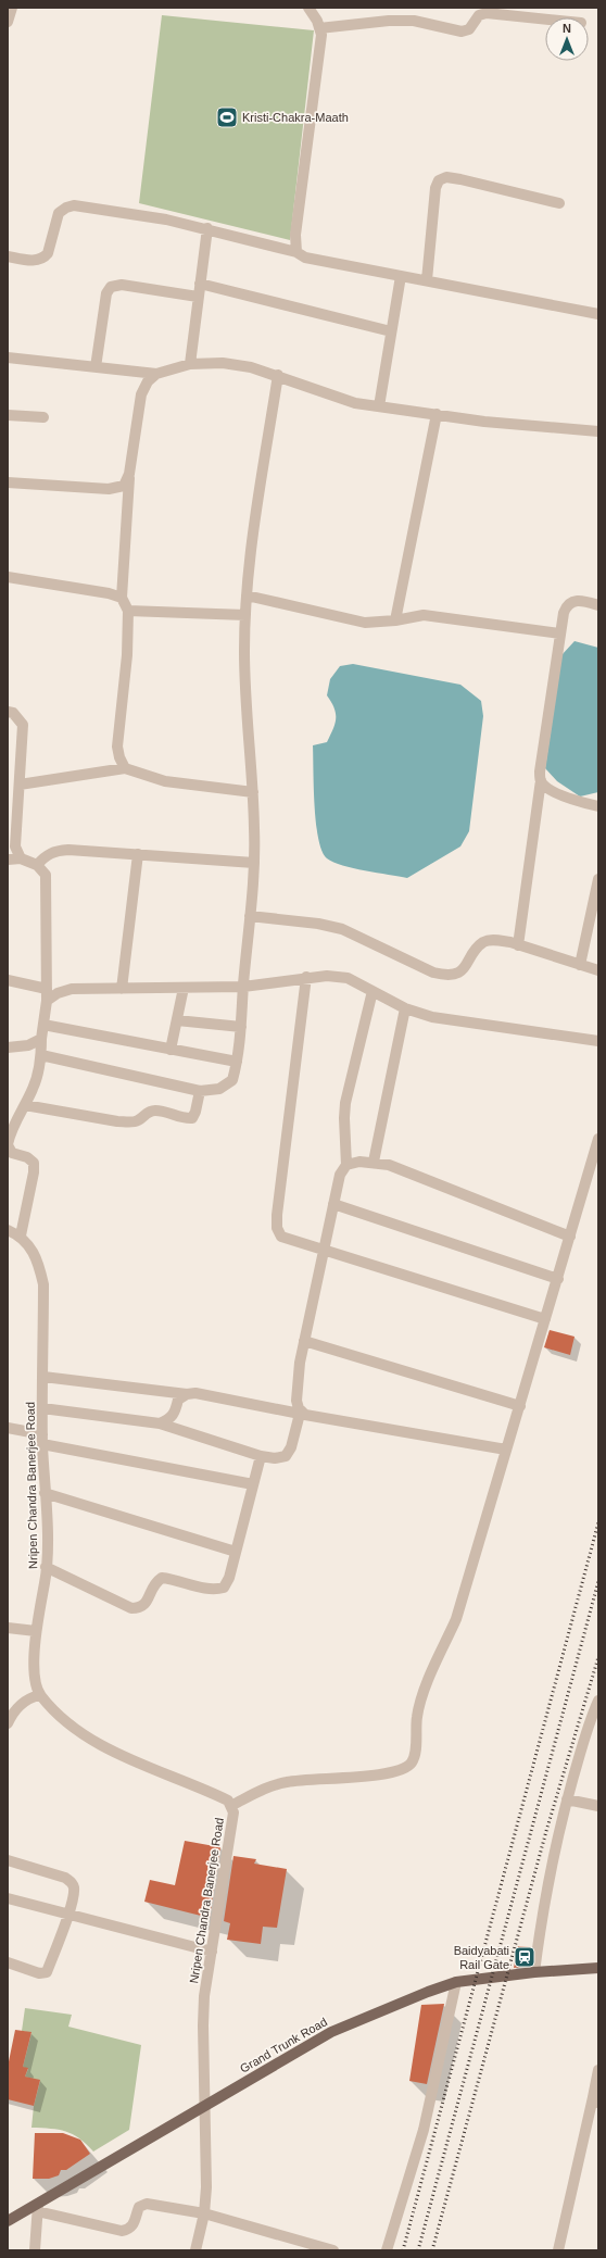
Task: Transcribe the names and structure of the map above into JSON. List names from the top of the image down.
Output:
{
  "streets": {
    "main road": ["Grand Trunk Road"],
    "street": ["Nripen Chandra Banerjee Road"]
  },
  "crossings": [
    ["Nripen Chandra Banerjee Road", "Grand Trunk Road"]
  ],
  "places": {
    "sports": ["Kristi-Chakra-Maath"],
    "station": ["Baidyabati Rail Gate"]
  },
  "north": "top"
}
